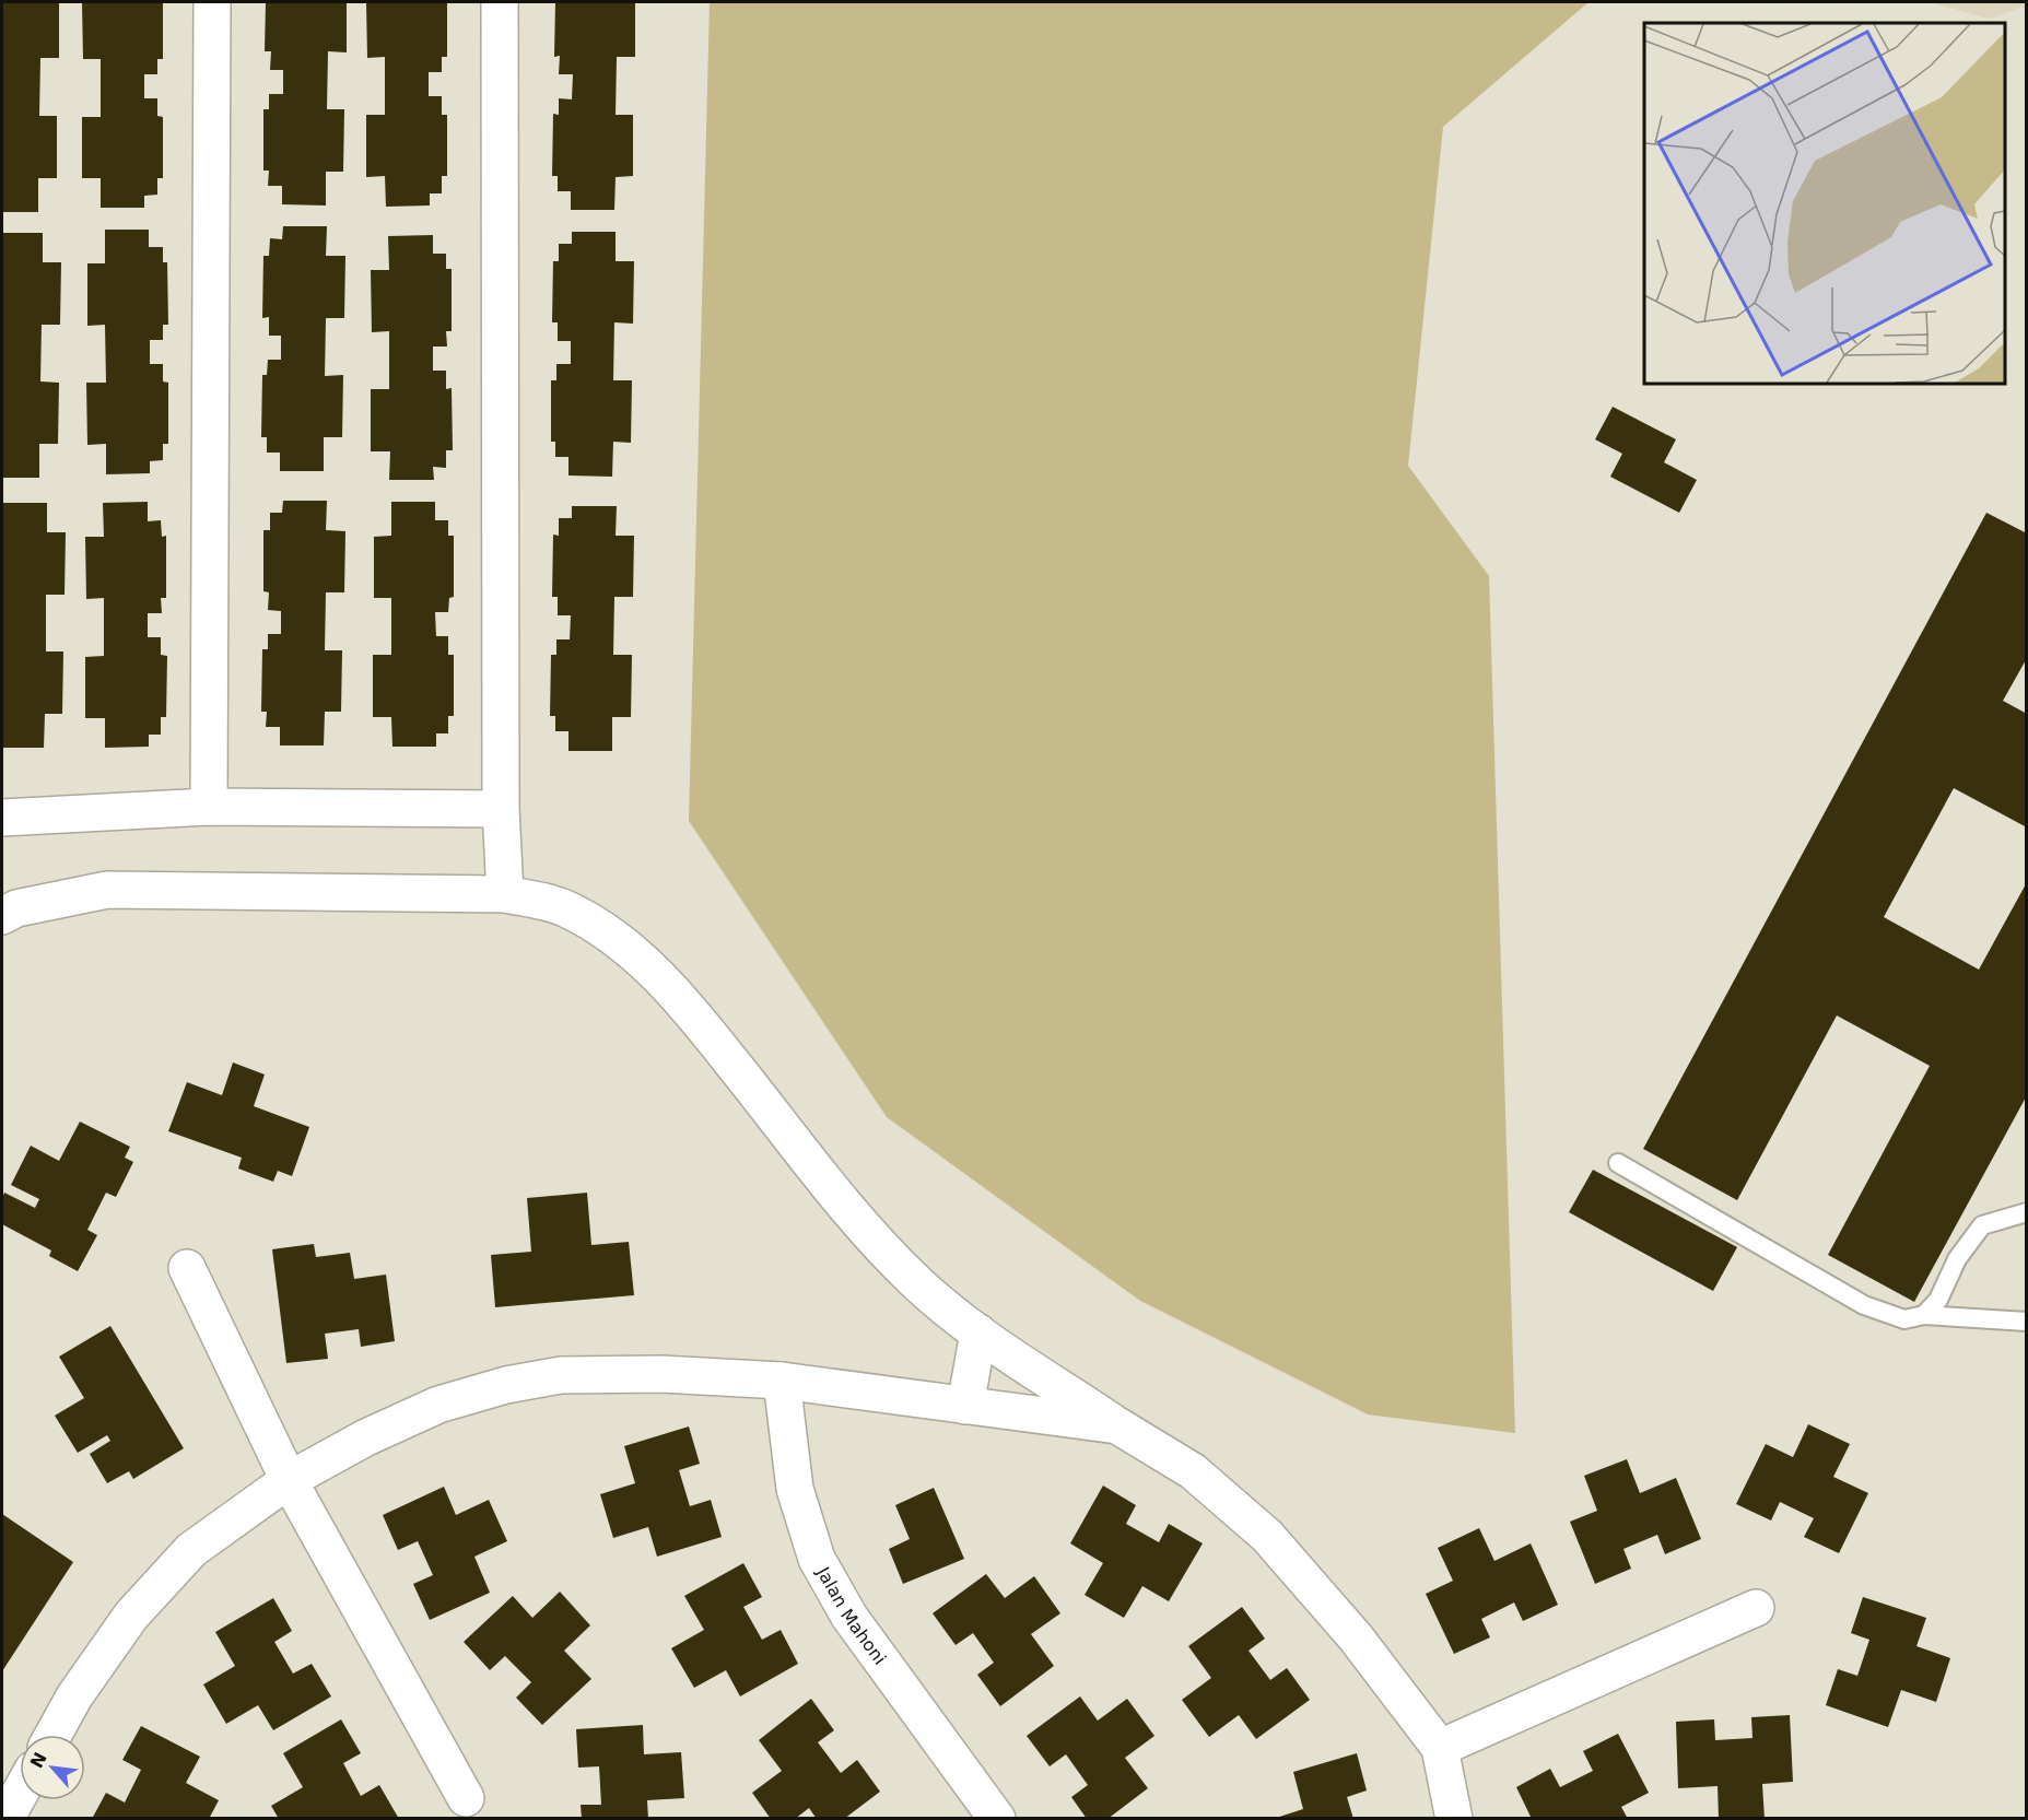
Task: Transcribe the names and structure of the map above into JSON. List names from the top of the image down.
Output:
{
  "streets": {
    "street": ["Jalan Mahoni"]
  },
  "north": "top left"
}
